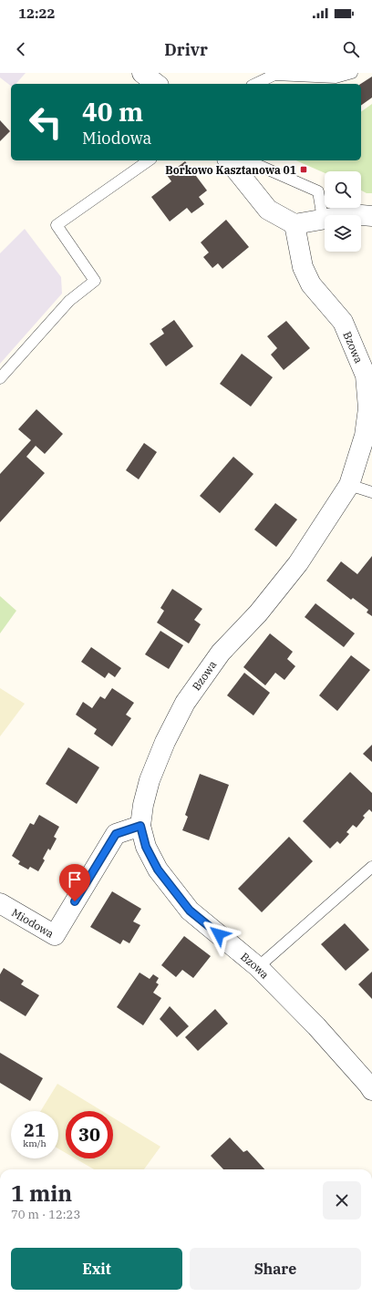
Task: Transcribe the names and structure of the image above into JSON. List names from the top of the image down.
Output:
{
  "streets": {
    "street": ["Bzowa", "Miodowa"]
  },
  "crossings": [
    ["Bzowa", "Miodowa"]
  ],
  "places": {
    "transit": ["Borkowo Kasztanowa 01"]
  },
  "page": {
    "status": "12:22",
    "header": "Drivr",
    "turn": ["40 m", "Miodowa"],
    "speed": "21 km/h",
    "limit": "30",
    "heading": ["1 min", "70 m · 12:23"],
    "buttons": ["Exit", "Share"]
  }
}
